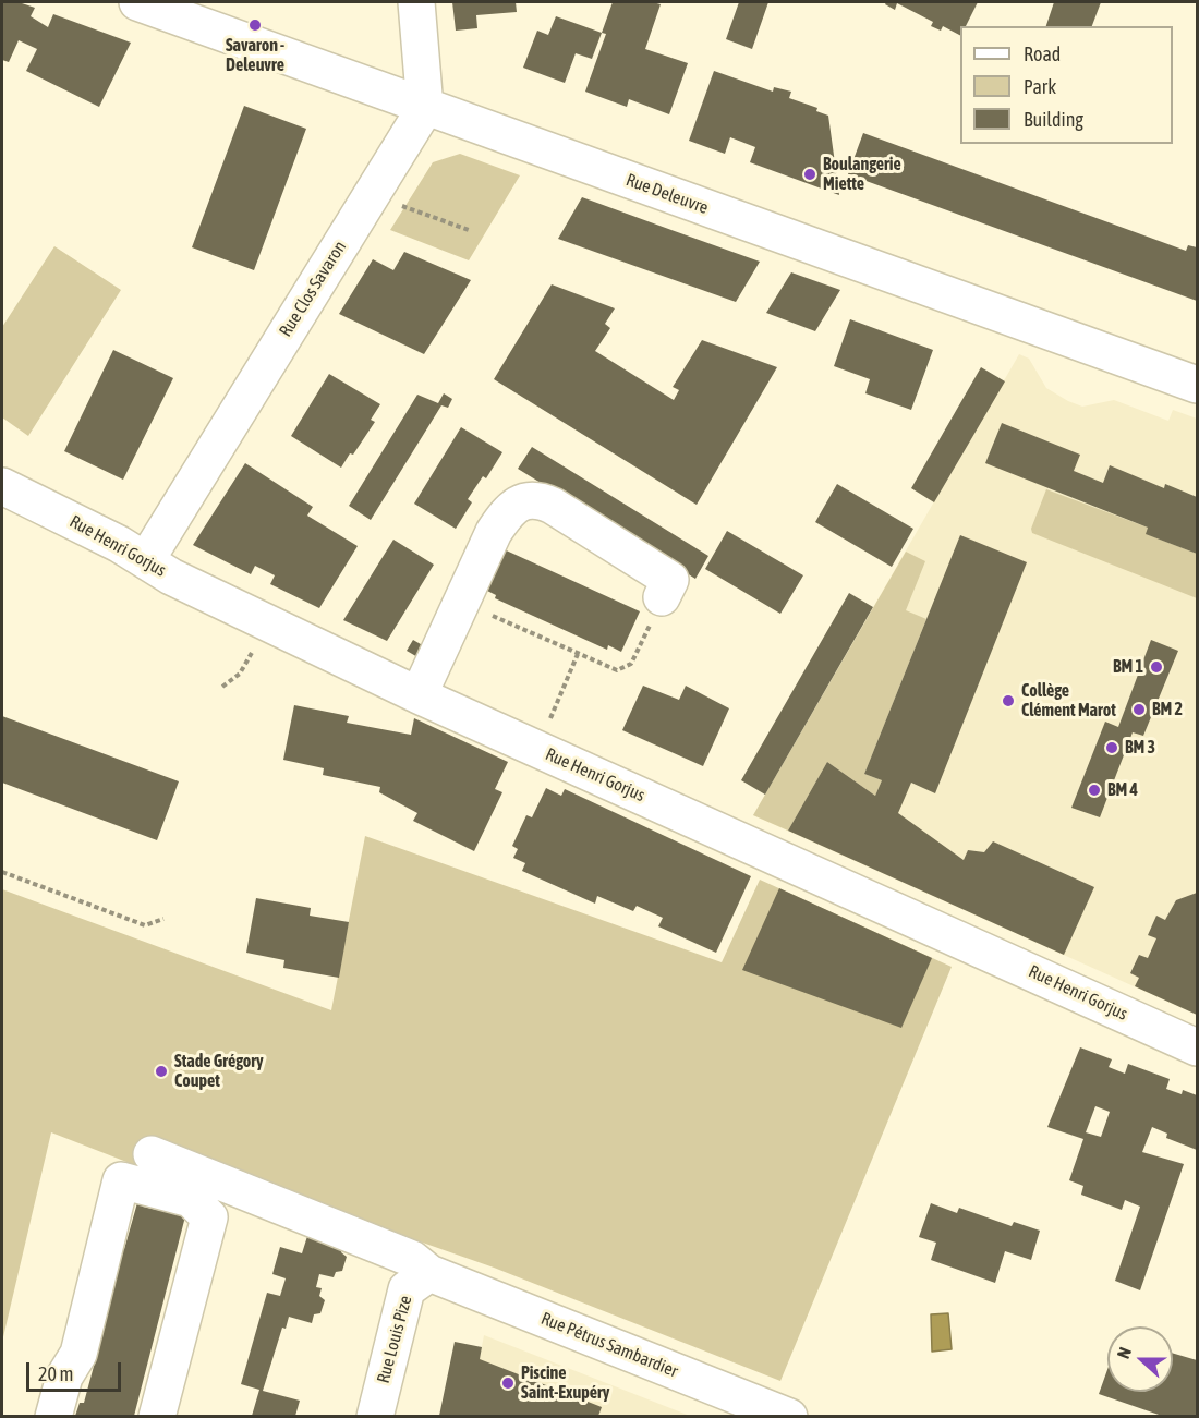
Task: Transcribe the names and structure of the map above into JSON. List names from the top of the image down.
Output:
{
  "streets": {
    "street": [
      "Rue Deleuvre",
      "Rue Clos Savaron",
      "Rue Henri Gorjus",
      "Rue Louis Pize",
      "Rue Pétrus Sambardier"
    ]
  },
  "crossings": [
    ["Rue Deleuvre", "Rue Clos Savaron"],
    ["Rue Clos Savaron", "Rue Henri Gorjus"],
    ["Rue Louis Pize", "Rue Pétrus Sambardier"]
  ],
  "places": [
    "Savaron - Deleuvre",
    "Boulangerie Miette",
    "BM 1",
    "Collège Clément Marot",
    "BM 2",
    "BM 3",
    "BM 4",
    "Stade Grégory Coupet",
    "Piscine Saint-Exupéry"
  ],
  "legend": ["Road", "Park", "Building"],
  "scale_bar": "20 m",
  "north": "left"
}
